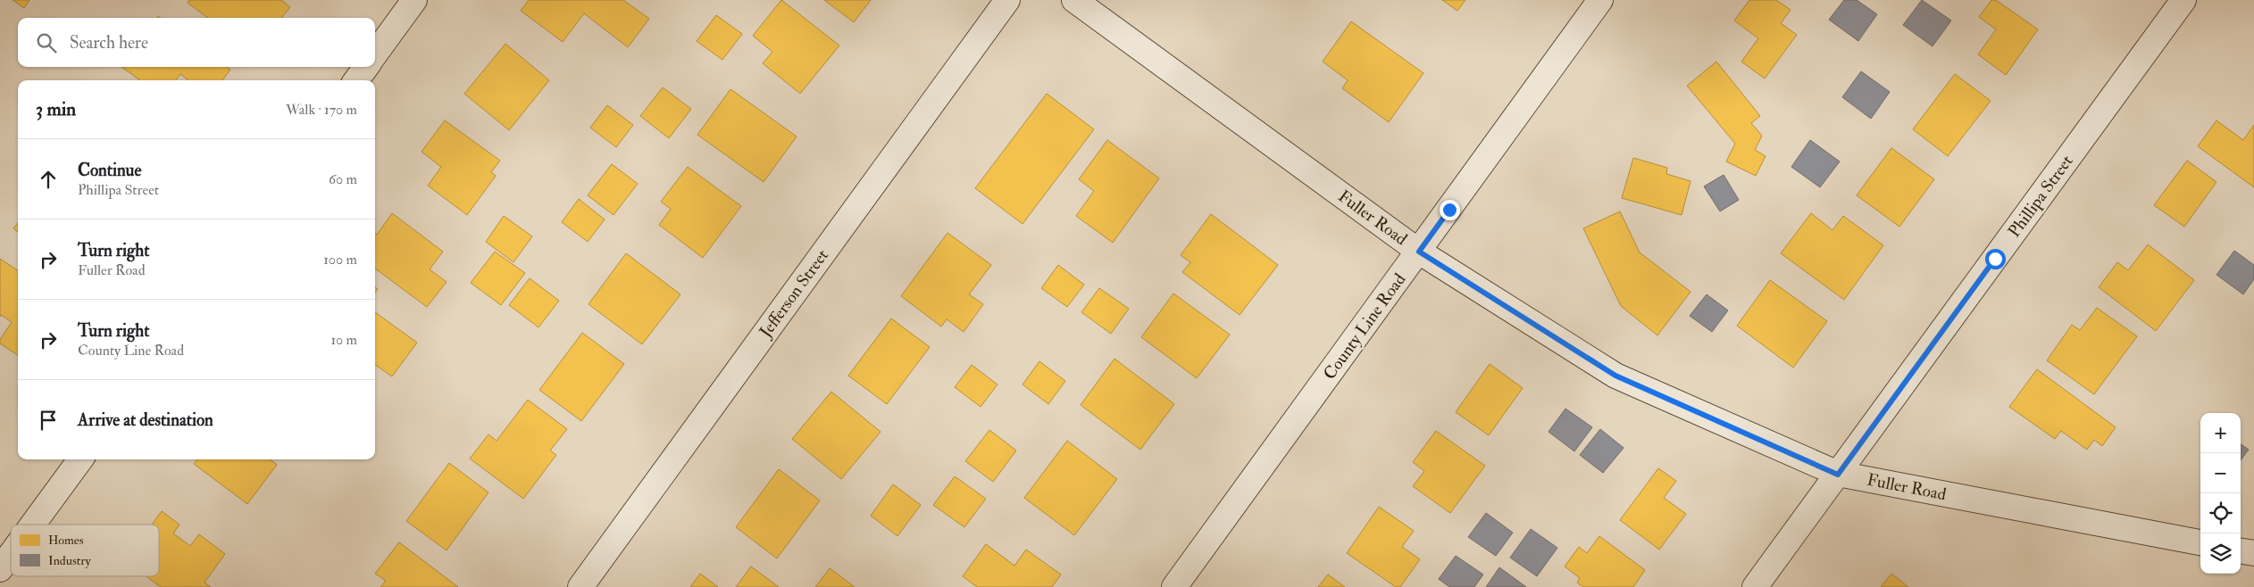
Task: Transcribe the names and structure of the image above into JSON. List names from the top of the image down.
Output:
{
  "streets": {
    "street": [
      "Phillipa Street",
      "Fuller Road",
      "Jefferson Street",
      "County Line Road"
    ]
  },
  "crossings": [
    ["Phillipa Street", "Fuller Road"],
    ["Fuller Road", "County Line Road"]
  ],
  "legend": ["Homes", "Industry"],
  "page": {
    "search": "Search here",
    "heading": ["3 min", "Walk · 170 m"],
    "list": [
      ["Continue", "Phillipa Street", "60 m"],
      ["Turn right", "Fuller Road", "100 m"],
      ["Turn right", "County Line Road", "10 m"],
      "Arrive at destination"
    ],
    "map_buttons": ["+", "−"]
  }
}
